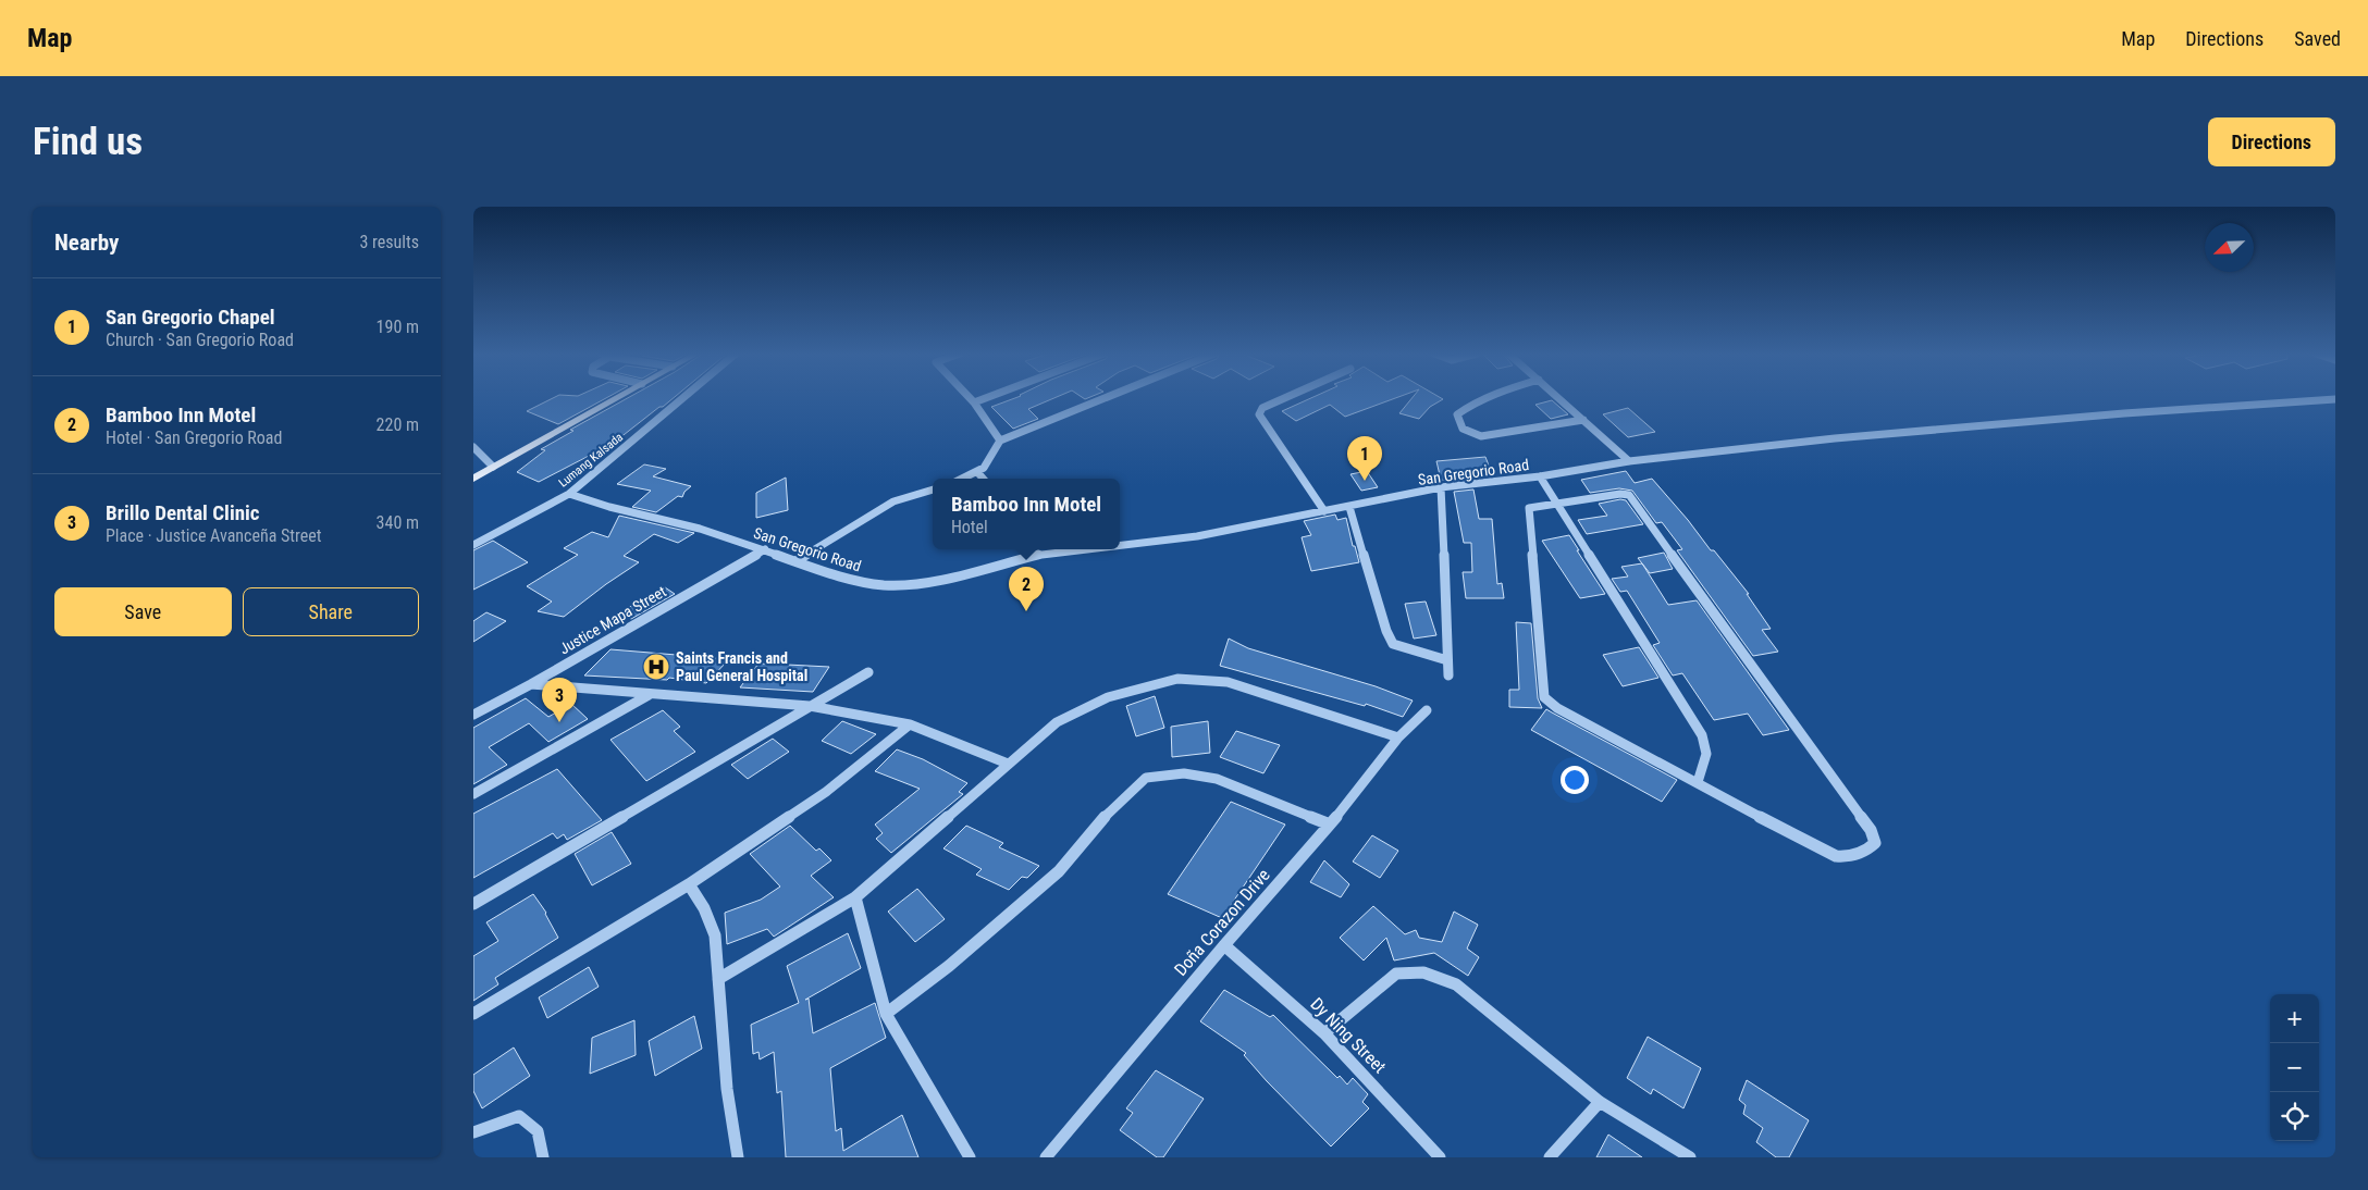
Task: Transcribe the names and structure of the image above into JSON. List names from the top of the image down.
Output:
{
  "streets": {
    "street": [
      "Lumang Kalsada",
      "San Gregorio Road",
      "Justice Mapa Street",
      "Doña Corazon Drive",
      "Dy Ning Street"
    ]
  },
  "crossings": [
    ["Lumang Kalsada", "San Gregorio Road"],
    ["San Gregorio Road", "Justice Mapa Street"],
    ["Doña Corazon Drive", "Dy Ning Street"]
  ],
  "places": {
    "hospital": ["Saints Francis and Paul General Hospital"]
  },
  "north": "bottom left",
  "page": {
    "header": "Map",
    "nav": ["Map", "Directions", "Saved"],
    "buttons": [
      "Directions",
      ["Save", "Share"]
    ],
    "title": "Find us",
    "heading": ["Nearby", "3 results"],
    "list": [
      {
        "mark": "1",
        "name": "San Gregorio Chapel",
        "note": "Church · San Gregorio Road",
        "value": "190 m"
      },
      {
        "mark": "2",
        "name": "Bamboo Inn Motel",
        "note": "Hotel · San Gregorio Road",
        "value": "220 m"
      },
      {
        "mark": "3",
        "name": "Brillo Dental Clinic",
        "note": "Place · Justice Avanceña Street",
        "value": "340 m"
      }
    ],
    "pins": ["1", "2", "3"],
    "popup": ["Bamboo Inn Motel", "Hotel"],
    "map_buttons": ["+", "−"]
  }
}
